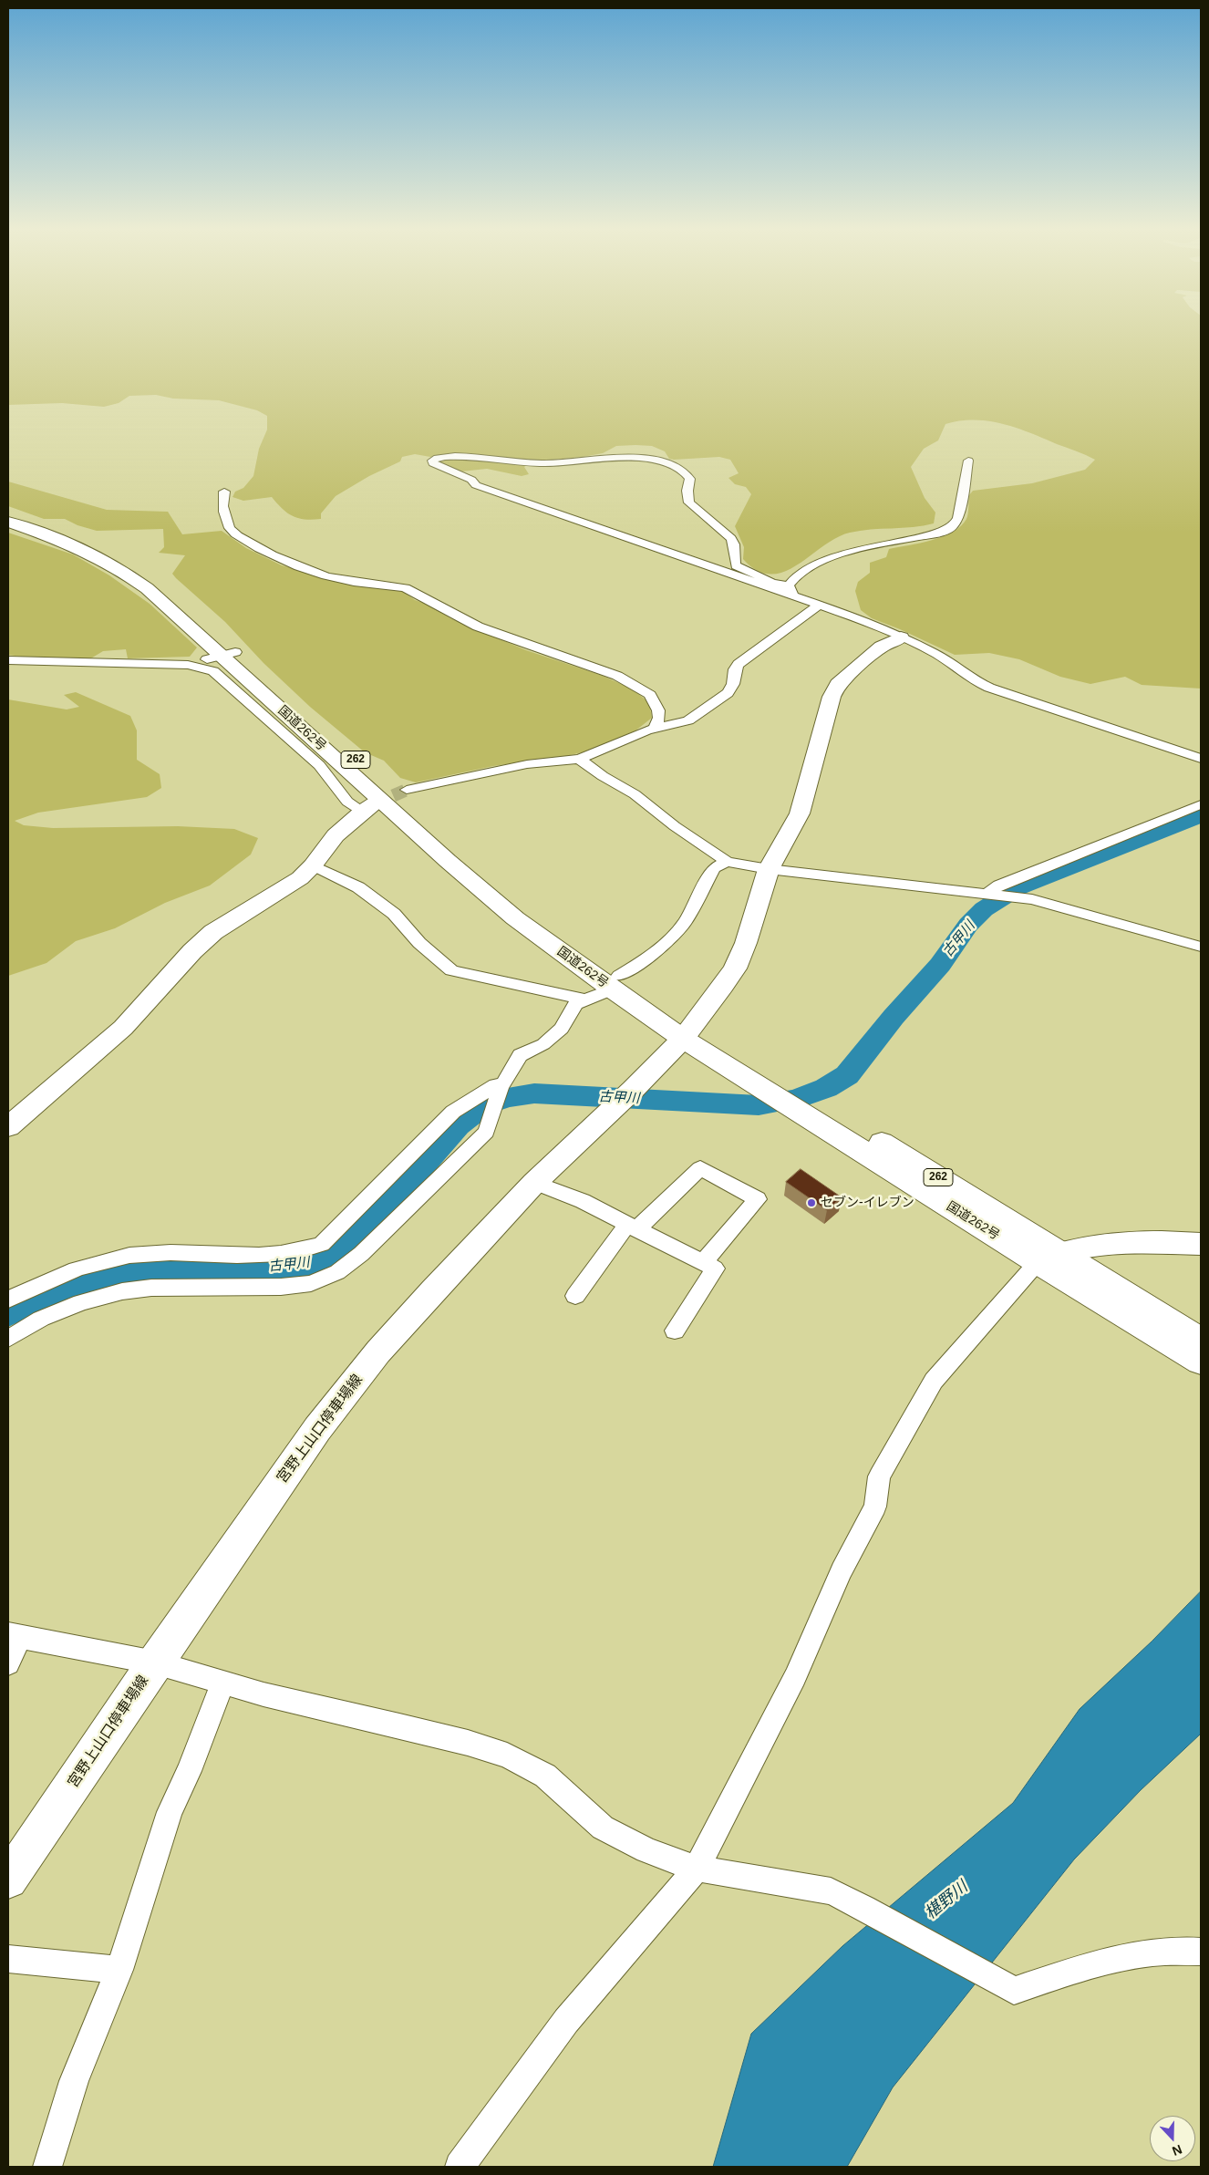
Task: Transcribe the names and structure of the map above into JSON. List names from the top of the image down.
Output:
{
  "streets": {
    "main road": ["国道262号", "262", "宮野上山口停車場線"]
  },
  "crossings": [
    ["国道262号", "宮野上山口停車場線"]
  ],
  "water": ["古甲川", "椹野川"],
  "places": ["セブン-イレブン"],
  "north": "bottom"
}
